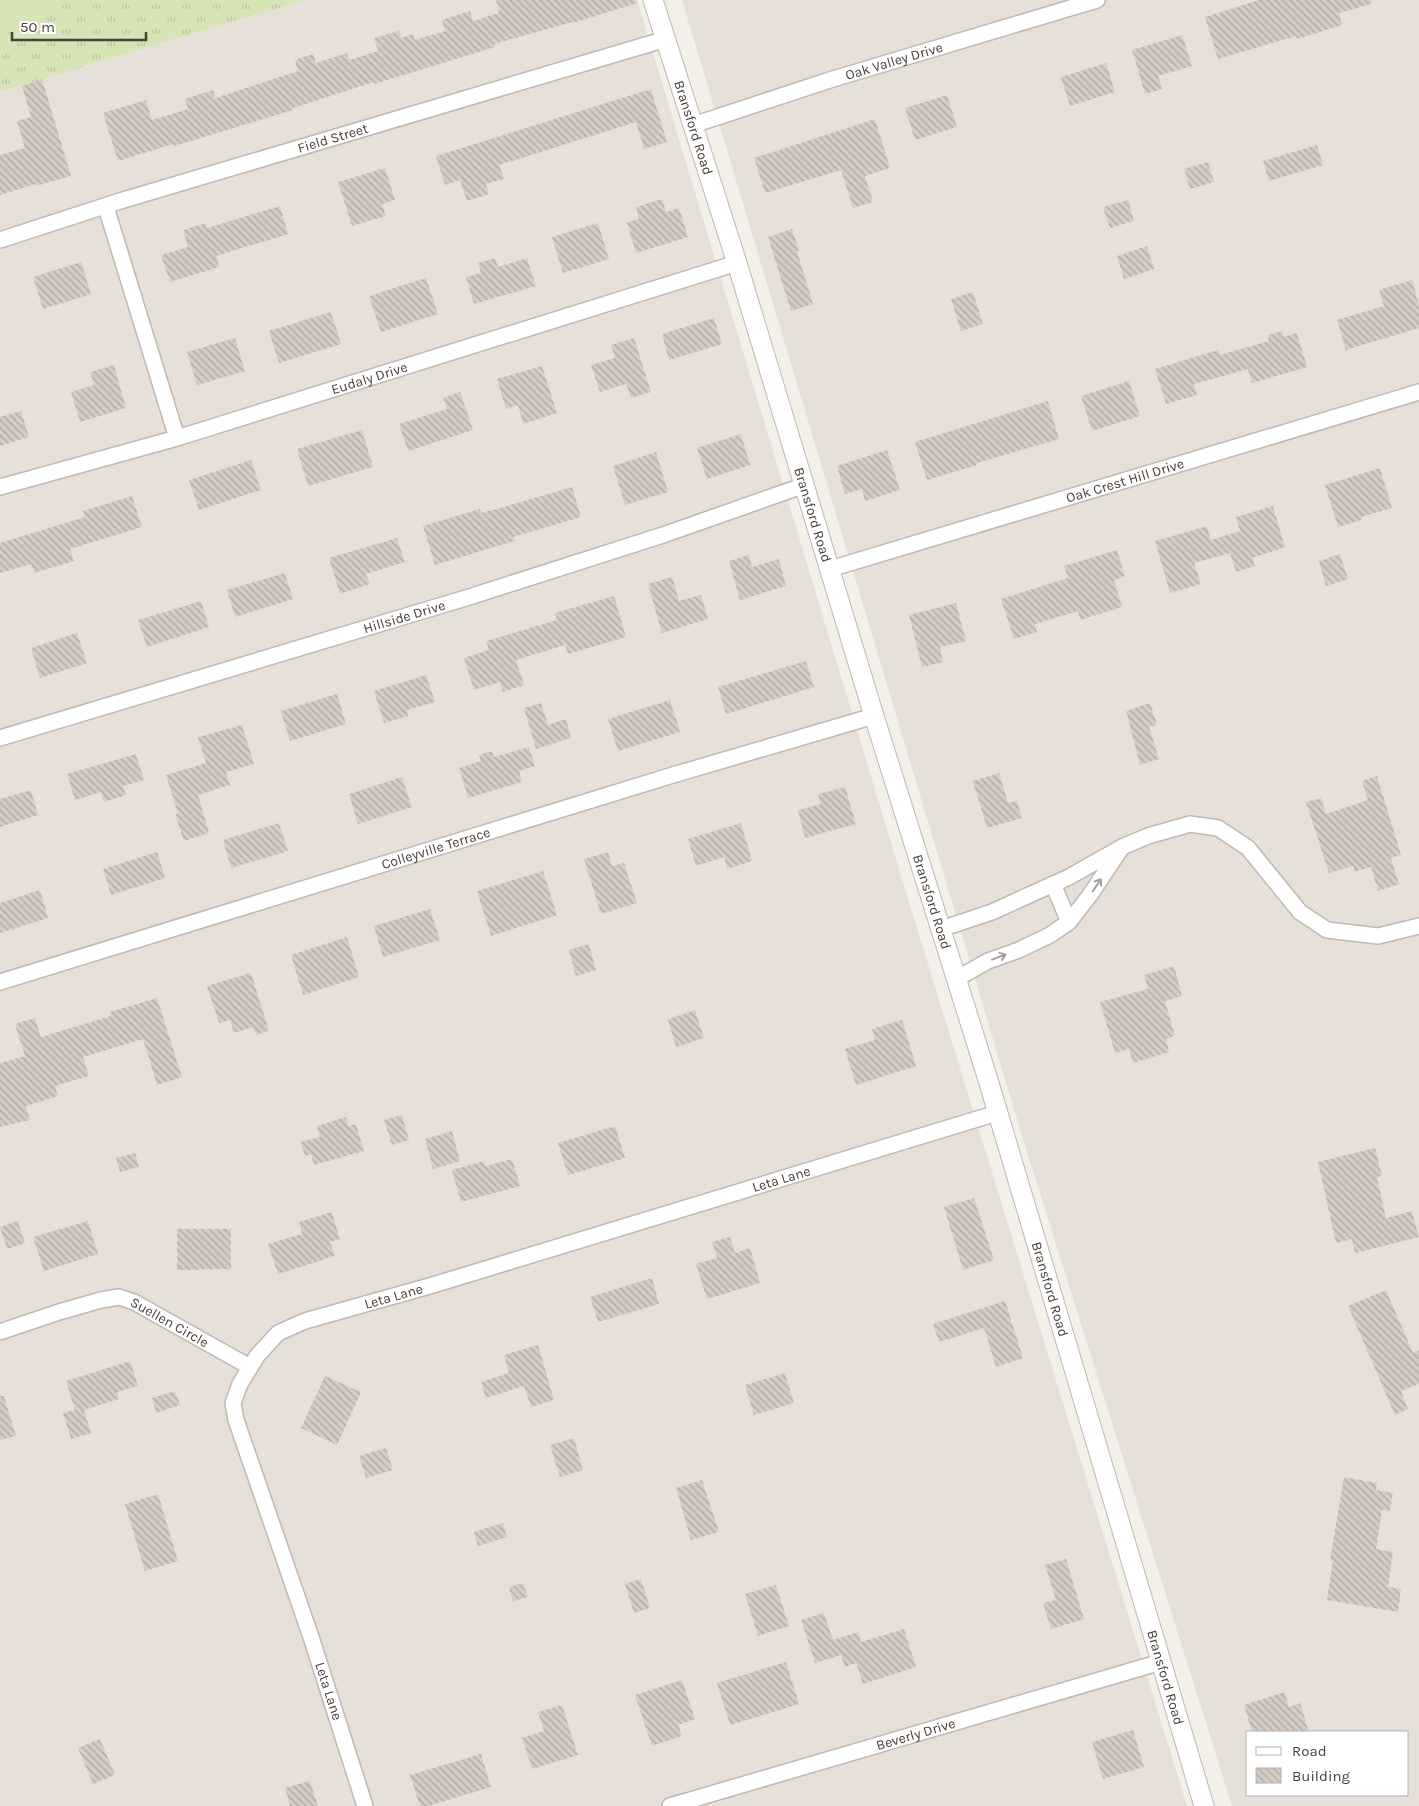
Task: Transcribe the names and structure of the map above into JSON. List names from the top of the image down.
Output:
{
  "streets": {
    "street": [
      "Oak Valley Drive",
      "Bransford Road",
      "Field Street",
      "Eudaly Drive",
      "Oak Crest Hill Drive",
      "Hillside Drive",
      "Colleyville Terrace",
      "Leta Lane",
      "Suellen Circle",
      "Beverly Drive"
    ]
  },
  "crossings": [
    ["Oak Valley Drive", "Bransford Road"],
    ["Bransford Road", "Field Street"],
    ["Bransford Road", "Eudaly Drive"],
    ["Bransford Road", "Oak Crest Hill Drive"],
    ["Bransford Road", "Hillside Drive"],
    ["Bransford Road", "Colleyville Terrace"],
    ["Bransford Road", "Leta Lane"],
    ["Bransford Road", "Beverly Drive"],
    ["Leta Lane", "Suellen Circle"]
  ],
  "legend": ["Road", "Building"],
  "scale_bar": "50 m"
}
